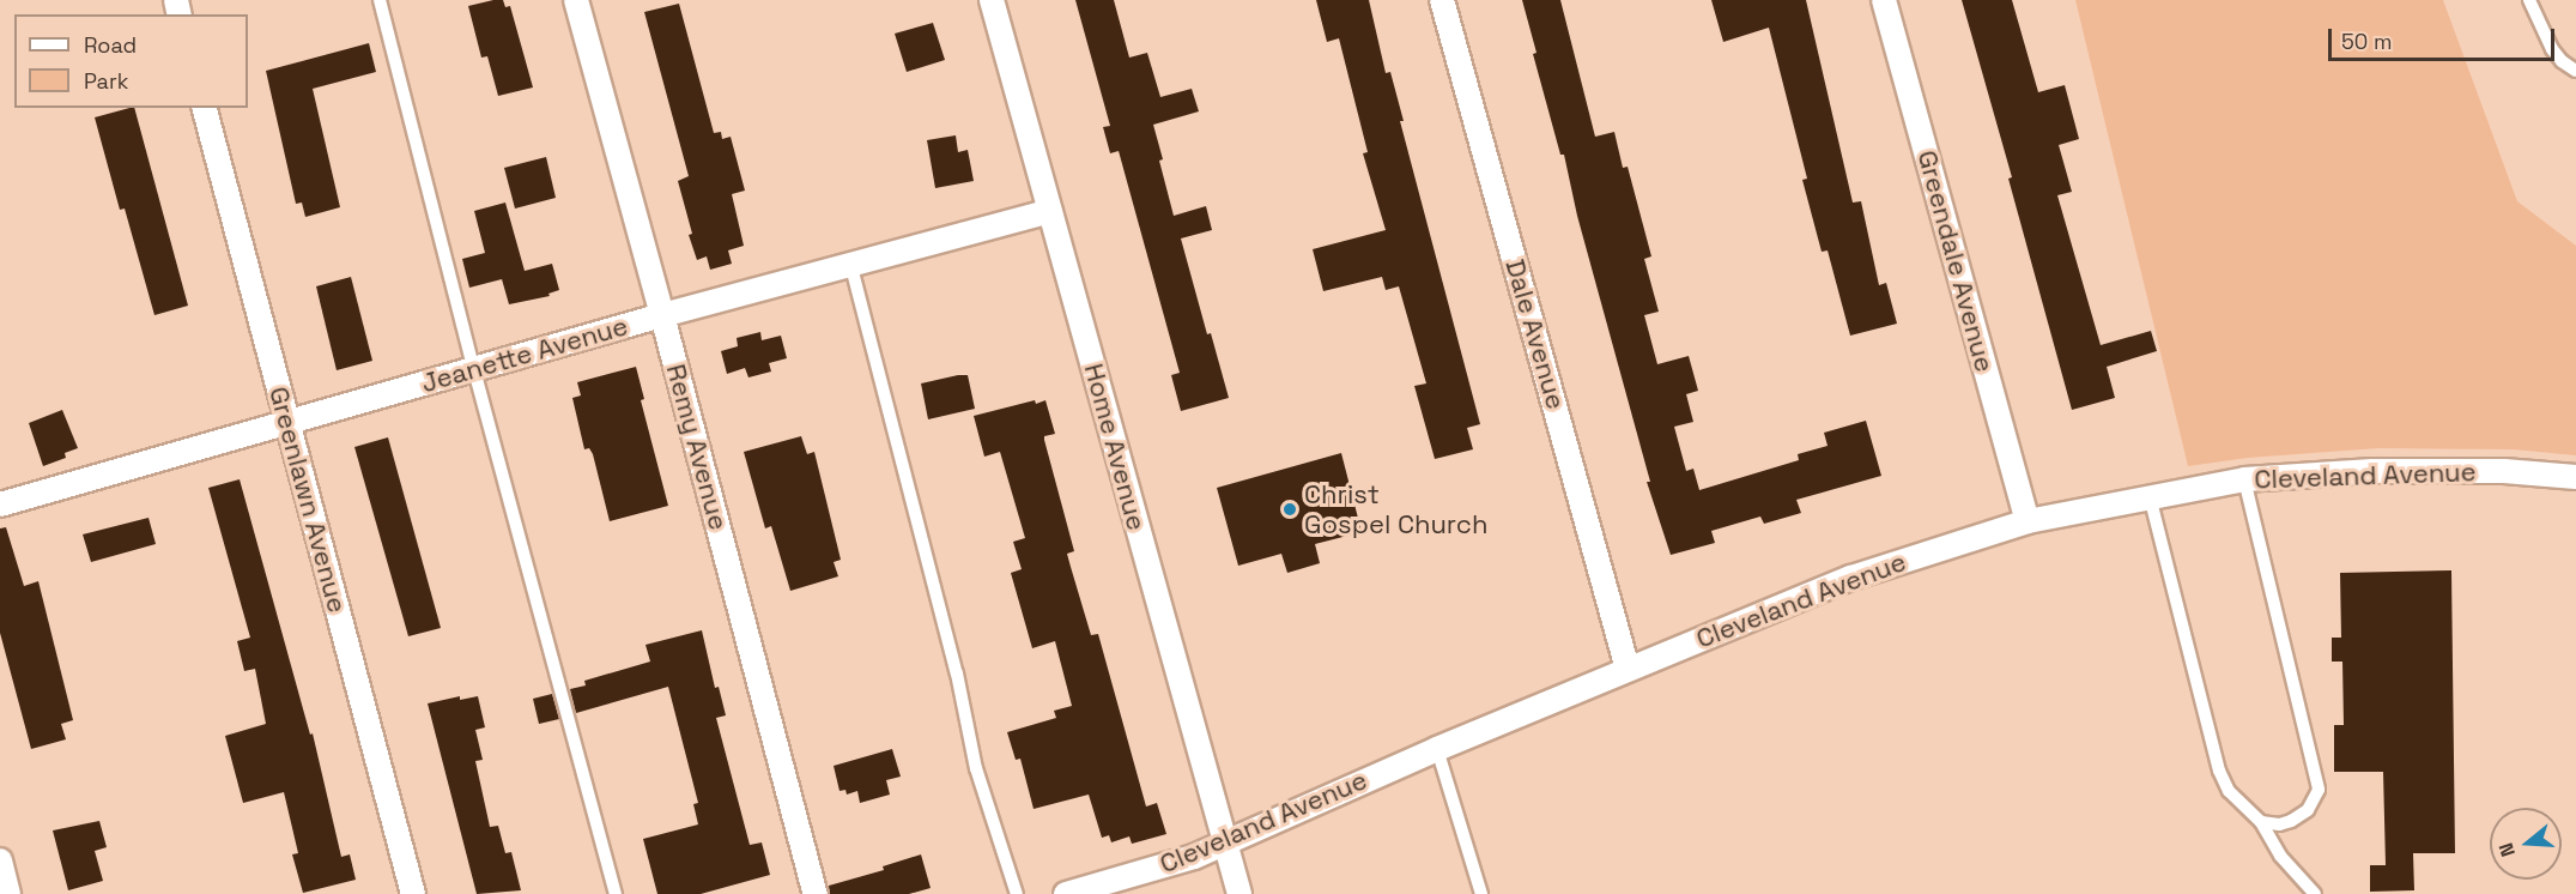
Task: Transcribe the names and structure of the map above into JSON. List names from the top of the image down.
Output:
{
  "streets": {
    "street": [
      "Greendale Avenue",
      "Dale Avenue",
      "Jeanette Avenue",
      "Remy Avenue",
      "Home Avenue",
      "Cleveland Avenue",
      "Greenlawn Avenue"
    ]
  },
  "crossings": [
    ["Greendale Avenue", "Cleveland Avenue"],
    ["Dale Avenue", "Cleveland Avenue"],
    ["Jeanette Avenue", "Remy Avenue"],
    ["Jeanette Avenue", "Home Avenue"],
    ["Jeanette Avenue", "Greenlawn Avenue"],
    ["Home Avenue", "Cleveland Avenue"]
  ],
  "places": ["Christ Gospel Church"],
  "legend": ["Road", "Park"],
  "scale_bar": "50 m",
  "north": "left"
}
